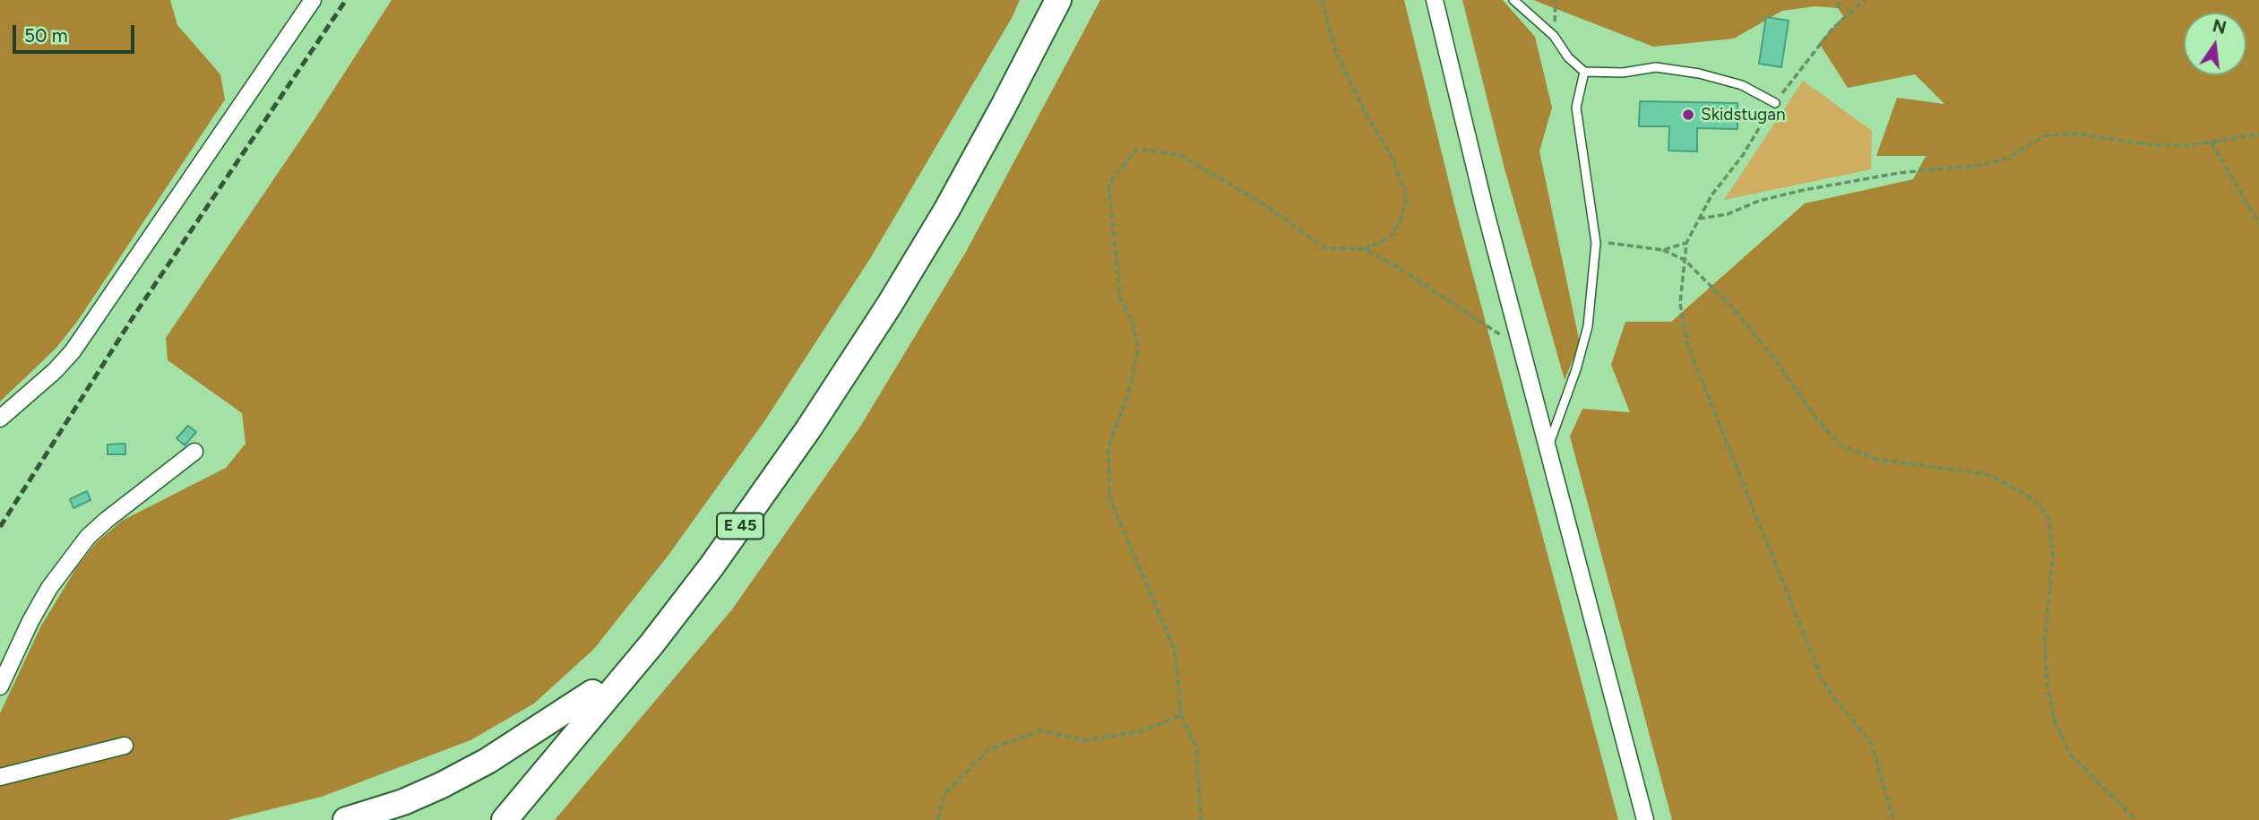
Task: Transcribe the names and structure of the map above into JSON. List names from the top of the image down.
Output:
{
  "streets": {
    "highway": ["E 45"]
  },
  "places": ["Skidstugan"],
  "scale_bar": "50 m",
  "north": "top"
}
